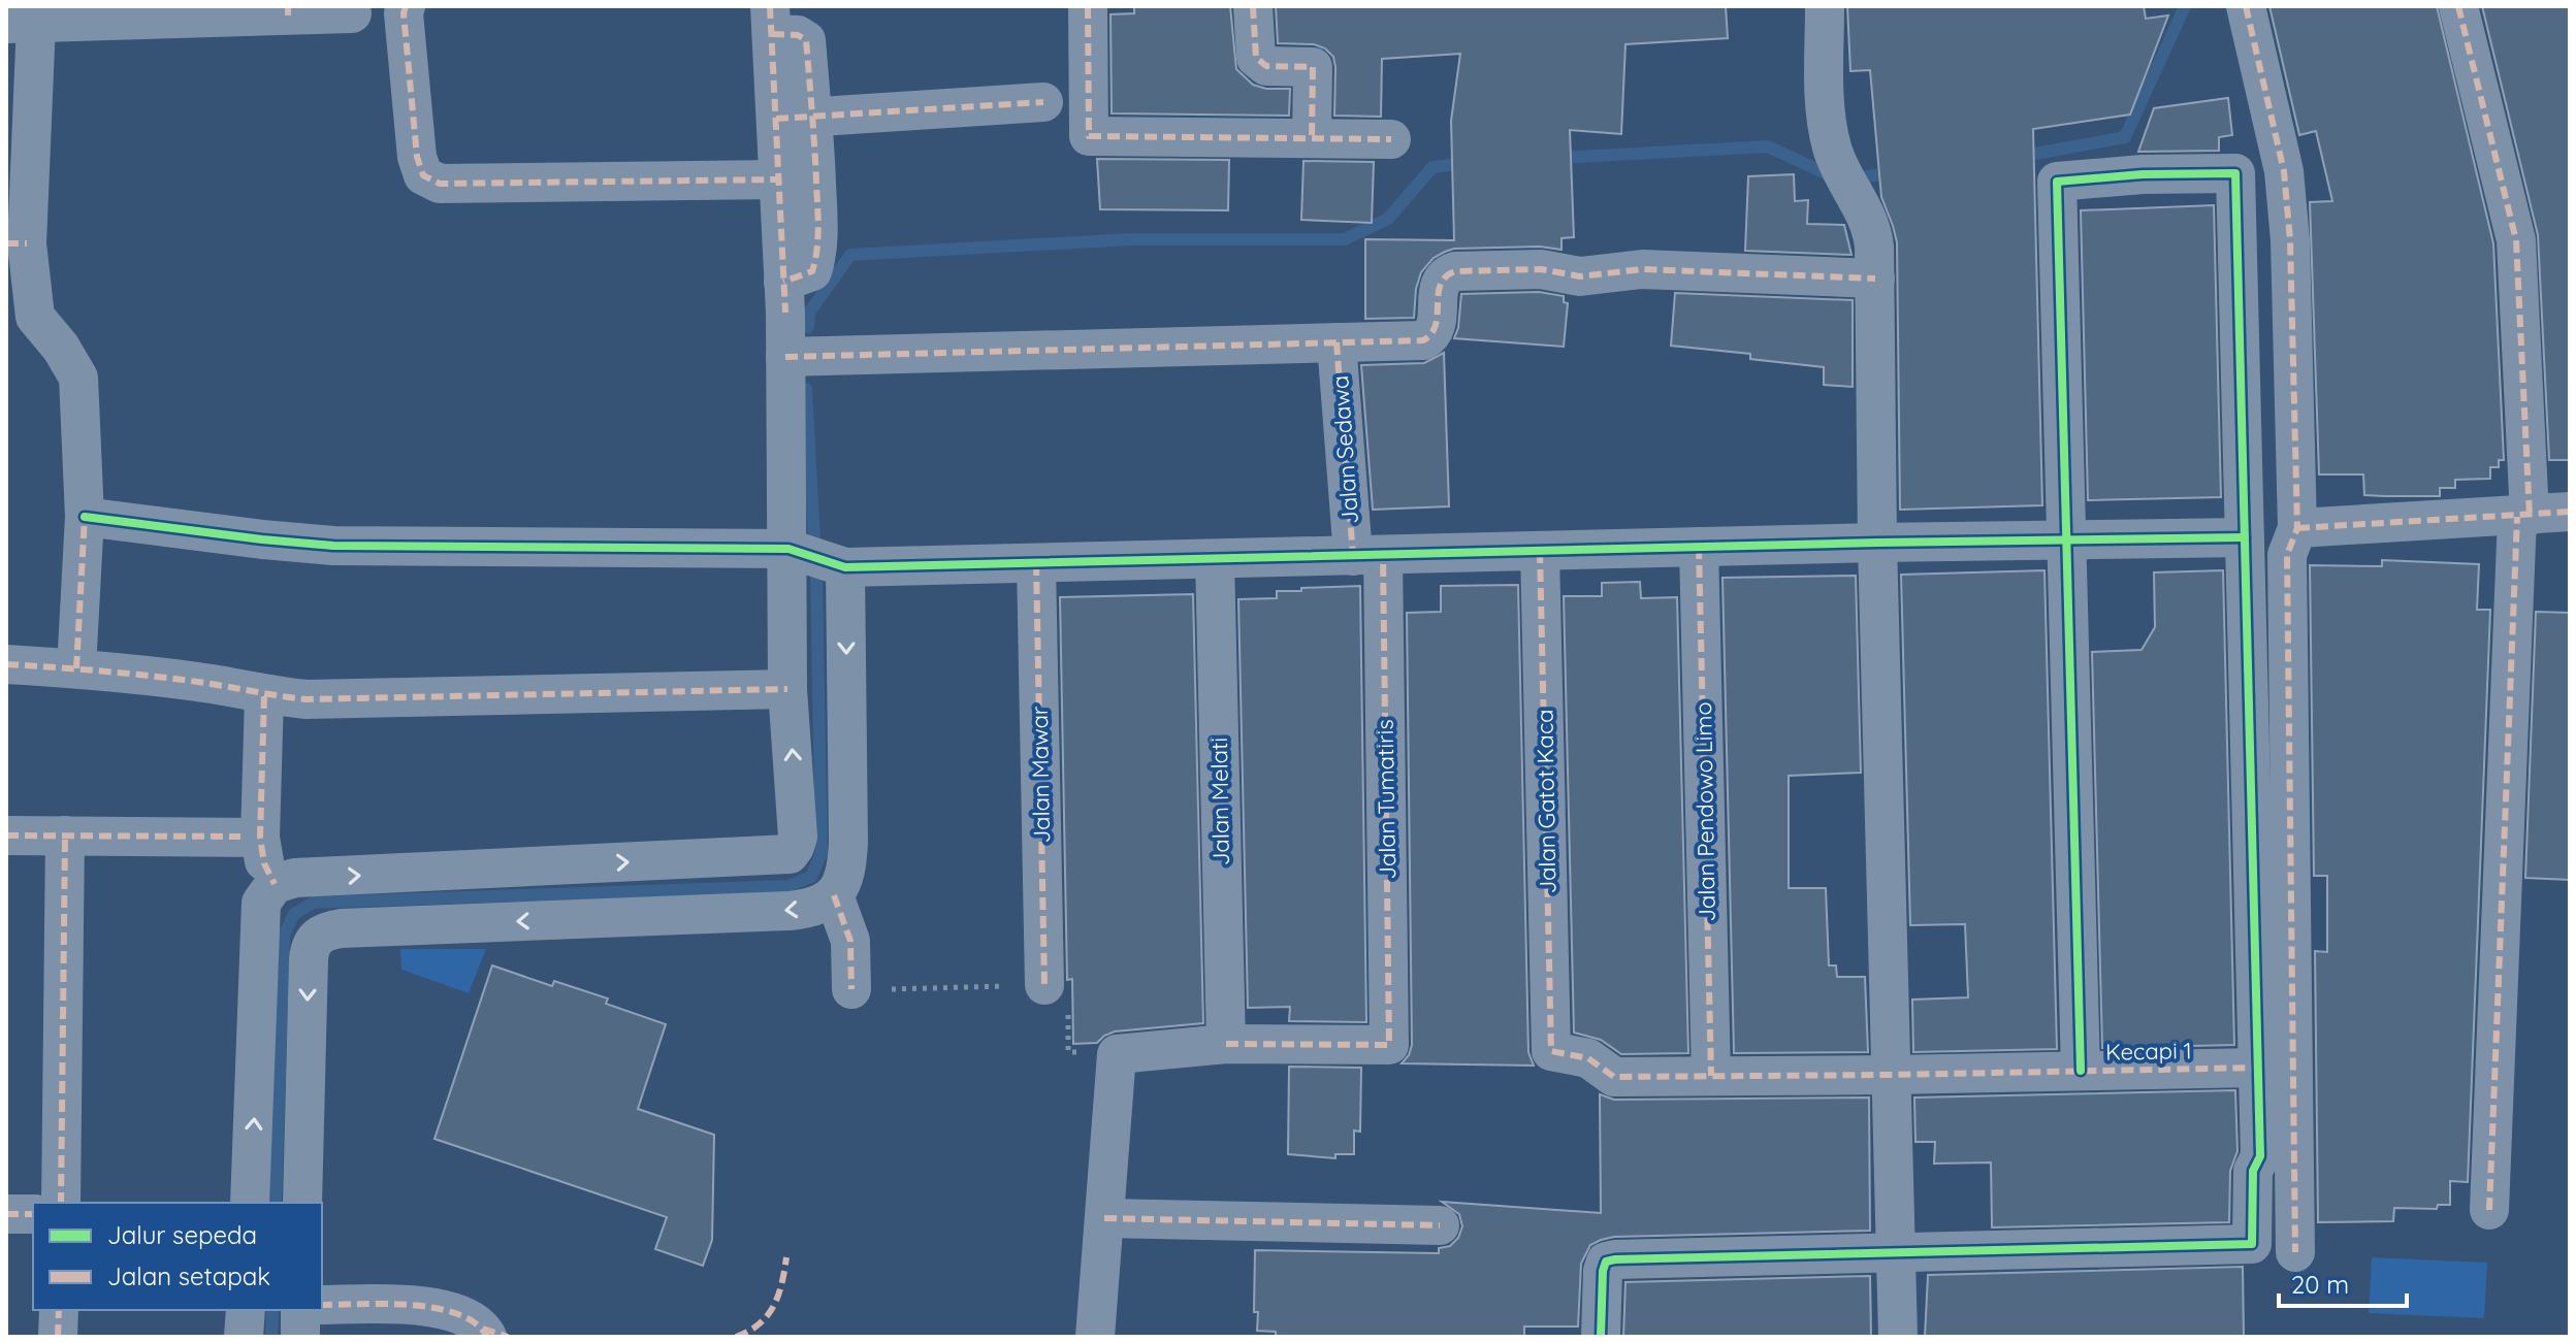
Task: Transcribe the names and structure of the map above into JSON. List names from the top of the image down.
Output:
{
  "streets": {
    "street": [
      "Jalan Sedawa",
      "Jalan Mawar",
      "Jalan Tumatiris",
      "Jalan Melati",
      "Jalan Gatot Kaca",
      "Jalan Pendowo Limo",
      "Kecapi 1"
    ]
  },
  "crossings": [
    ["Jalan Sedawa", "Jalan Tumatiris"],
    ["Jalan Tumatiris", "Jalan Melati"],
    ["Jalan Gatot Kaca", "Kecapi 1"],
    ["Jalan Pendowo Limo", "Kecapi 1"]
  ],
  "legend": ["Jalur sepeda", "Jalan setapak"],
  "scale_bar": "20 m"
}
